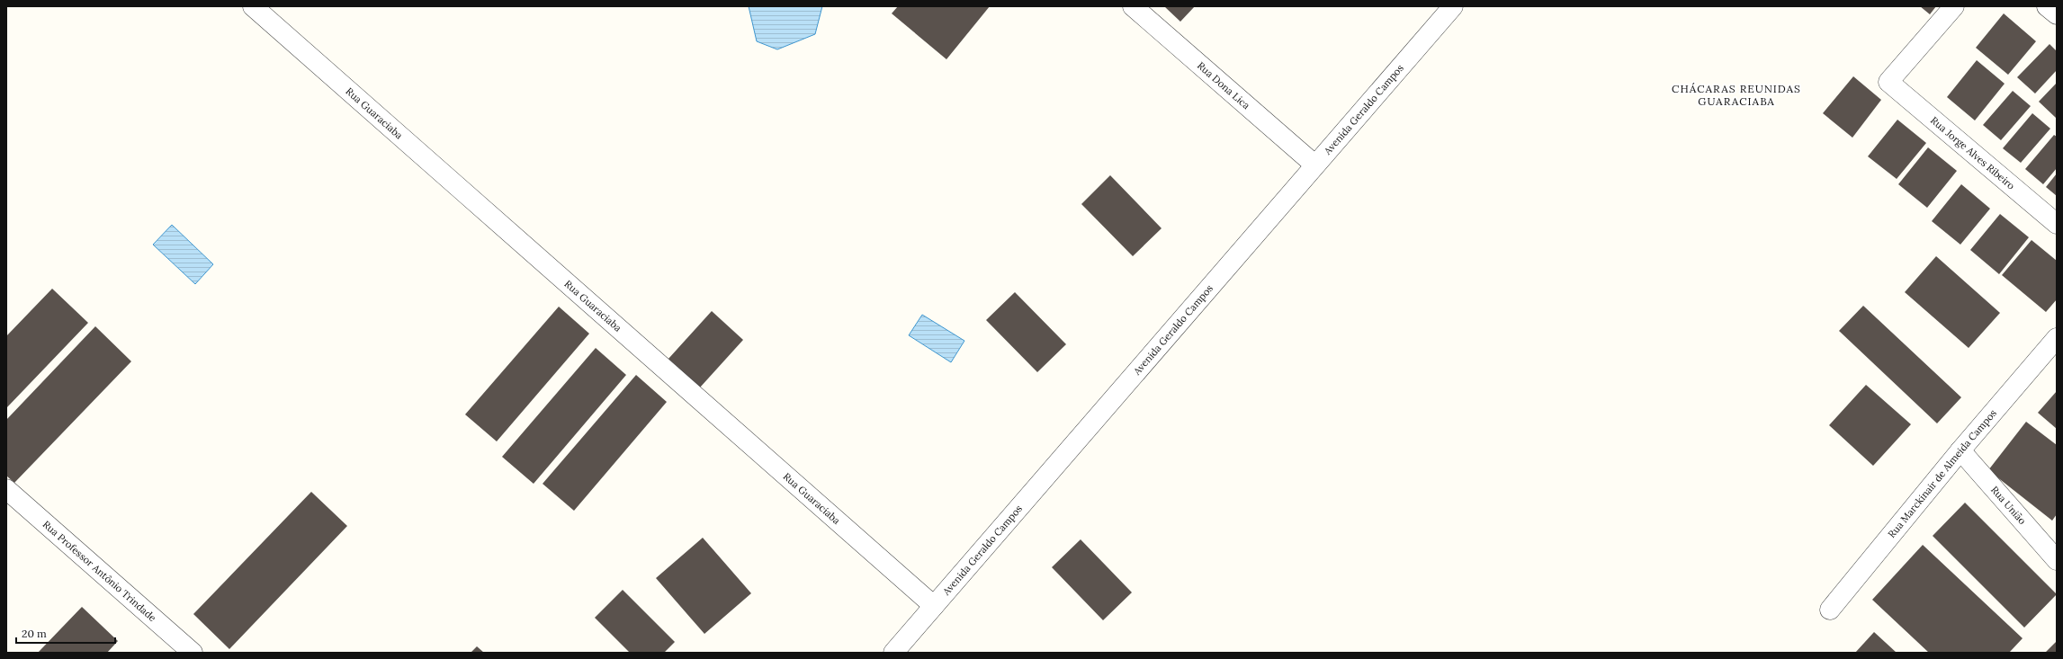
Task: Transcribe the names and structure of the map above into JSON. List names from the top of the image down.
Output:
{
  "streets": {
    "street": [
      "Rua Dona Lica",
      "Avenida Geraldo Campos",
      "Rua Guaraciaba",
      "Rua Jorge Alves Ribeiro",
      "Rua Marckinair de Almeida Campos",
      "Rua União",
      "Rua Professor Antônio Trindade"
    ]
  },
  "crossings": [
    ["Rua Dona Lica", "Avenida Geraldo Campos"],
    ["Avenida Geraldo Campos", "Rua Guaraciaba"],
    ["Rua Marckinair de Almeida Campos", "Rua União"]
  ],
  "districts": ["CHÁCARAS REUNIDAS GUARACIABA"],
  "scale_bar": "20 m"
}
